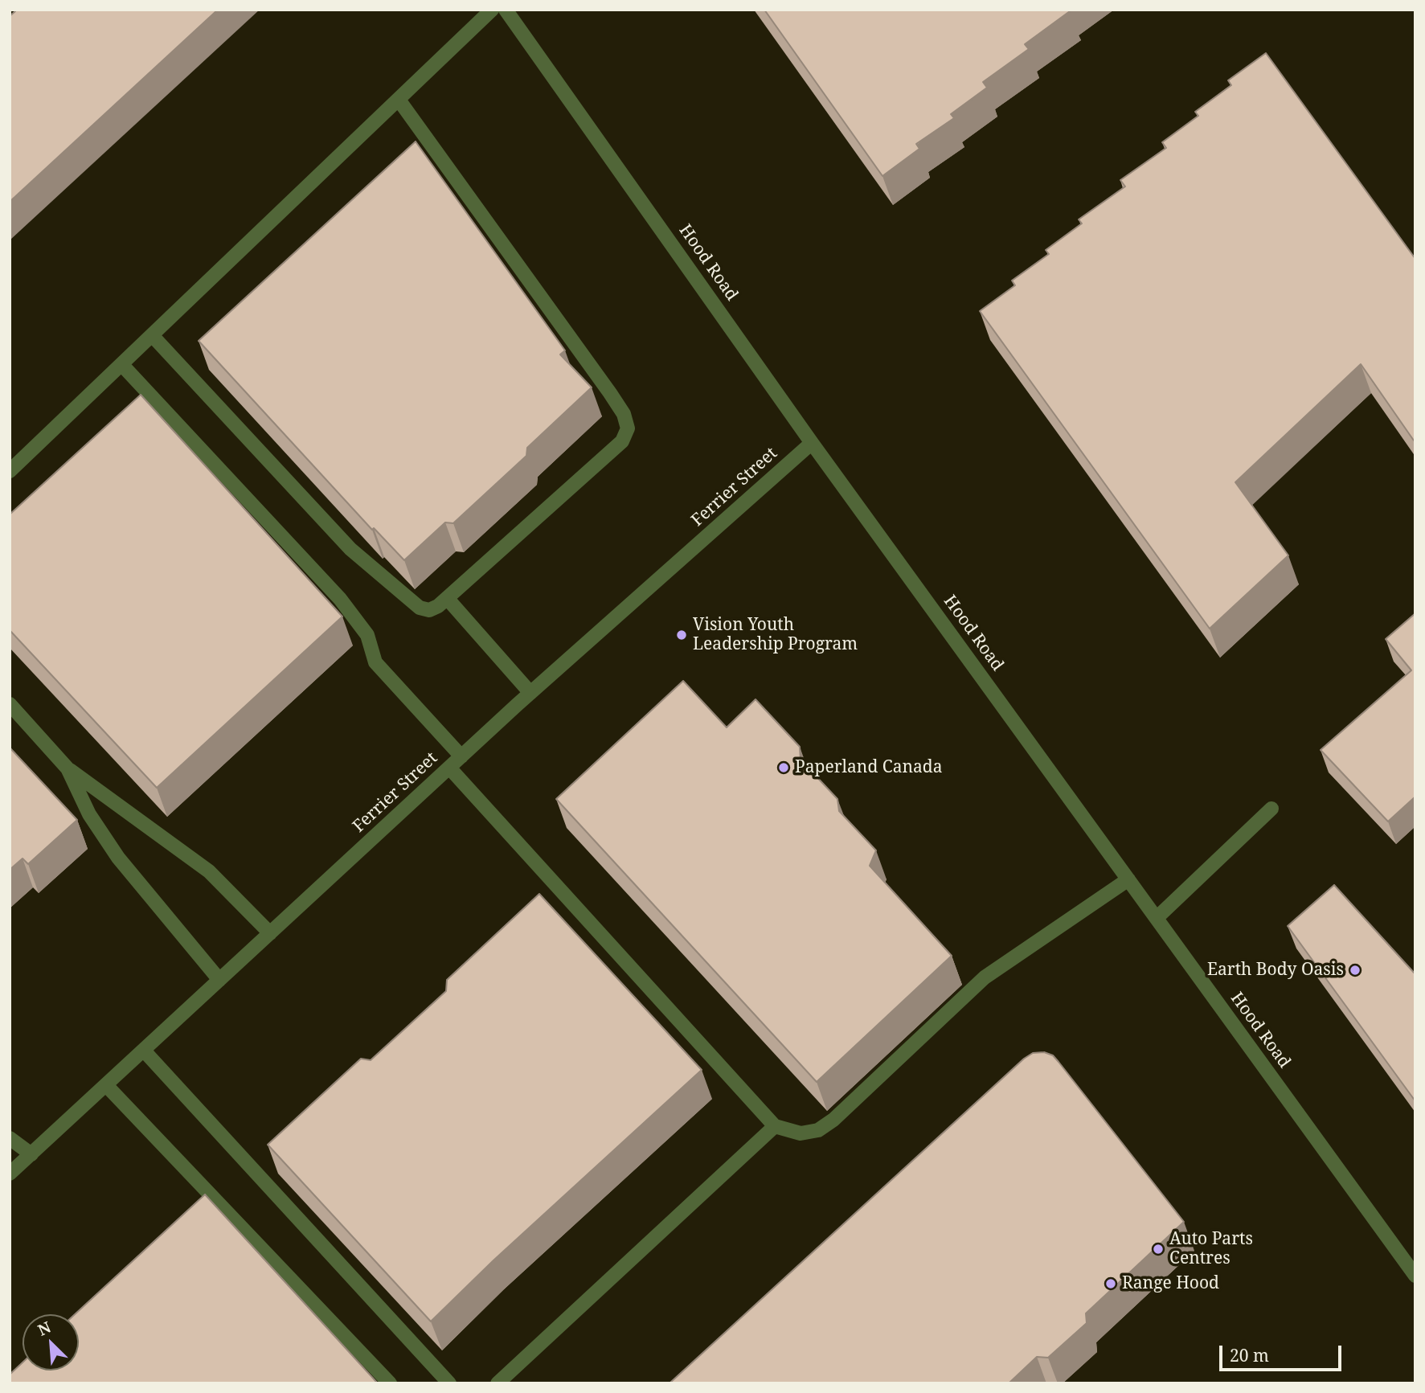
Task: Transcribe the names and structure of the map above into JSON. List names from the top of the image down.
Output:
{
  "streets": {
    "street": ["Hood Road", "Ferrier Street"]
  },
  "crossings": [
    ["Hood Road", "Ferrier Street"]
  ],
  "places": [
    "Vision Youth Leadership Program",
    "Paperland Canada",
    "Earth Body Oasis",
    "Auto Parts Centres",
    "Range Hood"
  ],
  "scale_bar": "20 m",
  "north": "top left"
}
